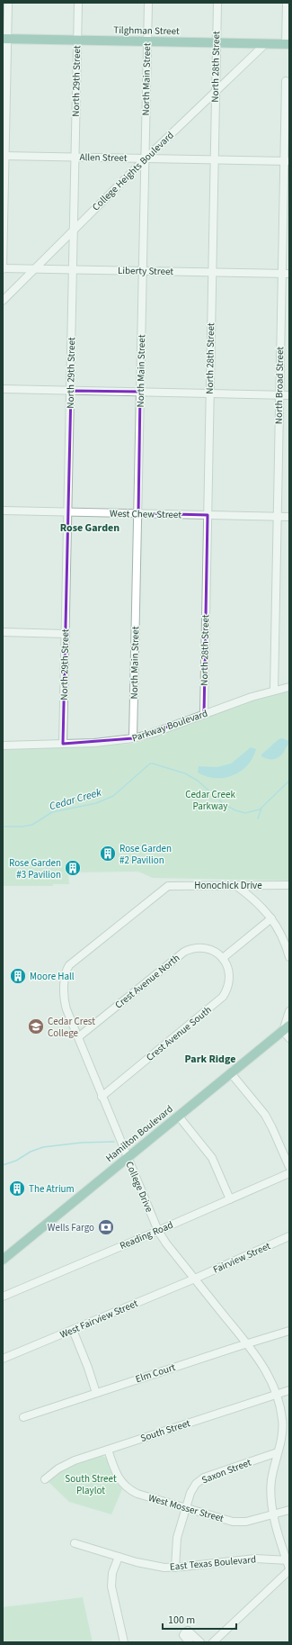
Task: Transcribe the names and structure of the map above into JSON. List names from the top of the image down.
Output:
{
  "streets": {
    "main road": ["Tilghman Street", "Hamilton Boulevard"],
    "street": [
      "North 28th Street",
      "North Main Street",
      "North 29th Street",
      "Allen Street",
      "College Heights Boulevard",
      "Liberty Street",
      "North Broad Street",
      "West Chew Street",
      "Parkway Boulevard",
      "Honochick Drive",
      "Crest Avenue North",
      "Crest Avenue South",
      "College Drive",
      "Reading Road",
      "Fairview Street",
      "West Fairview Street",
      "Elm Court",
      "South Street",
      "Saxon Street",
      "West Mosser Street",
      "East Texas Boulevard"
    ]
  },
  "crossings": [
    ["Tilghman Street", "North 28th Street"],
    ["Tilghman Street", "North Main Street"],
    ["Tilghman Street", "North 29th Street"],
    ["Tilghman Street", "College Heights Boulevard"],
    ["North 28th Street", "Allen Street"],
    ["North 28th Street", "College Heights Boulevard"],
    ["North 28th Street", "Liberty Street"],
    ["North 28th Street", "West Chew Street"],
    ["North 28th Street", "Parkway Boulevard"],
    ["North Main Street", "Allen Street"],
    ["North Main Street", "College Heights Boulevard"],
    ["North Main Street", "Liberty Street"],
    ["North Main Street", "West Chew Street"],
    ["North Main Street", "Parkway Boulevard"],
    ["North 29th Street", "Allen Street"],
    ["North 29th Street", "College Heights Boulevard"],
    ["North 29th Street", "Liberty Street"],
    ["North 29th Street", "West Chew Street"],
    ["North 29th Street", "Parkway Boulevard"],
    ["Allen Street", "College Heights Boulevard"],
    ["Allen Street", "North Broad Street"],
    ["College Heights Boulevard", "Liberty Street"],
    ["Liberty Street", "North Broad Street"],
    ["North Broad Street", "West Chew Street"],
    ["North Broad Street", "Parkway Boulevard"],
    ["Honochick Drive", "College Drive"],
    ["Crest Avenue North", "Crest Avenue South"],
    ["Crest Avenue North", "College Drive"],
    ["Crest Avenue South", "College Drive"],
    ["Hamilton Boulevard", "College Drive"],
    ["College Drive", "Reading Road"],
    ["College Drive", "Fairview Street"],
    ["College Drive", "West Fairview Street"],
    ["College Drive", "Elm Court"],
    ["College Drive", "South Street"],
    ["College Drive", "Saxon Street"],
    ["College Drive", "West Mosser Street"],
    ["College Drive", "East Texas Boulevard"],
    ["Fairview Street", "West Fairview Street"],
    ["South Street", "West Mosser Street"],
    ["Saxon Street", "West Mosser Street"],
    ["Saxon Street", "East Texas Boulevard"]
  ],
  "districts": ["Rose Garden", "Park Ridge"],
  "water": ["Cedar Creek"],
  "parks": ["Cedar Creek Parkway", "South Street Playlot"],
  "places": {
    "building": [
      "Rose Garden #2 Pavilion",
      "Rose Garden #3 Pavilion",
      "Moore Hall",
      "The Atrium"
    ],
    "school or university": ["Cedar Crest College"],
    "bank": ["Wells Fargo"]
  },
  "scale_bar": "100 m"
}
